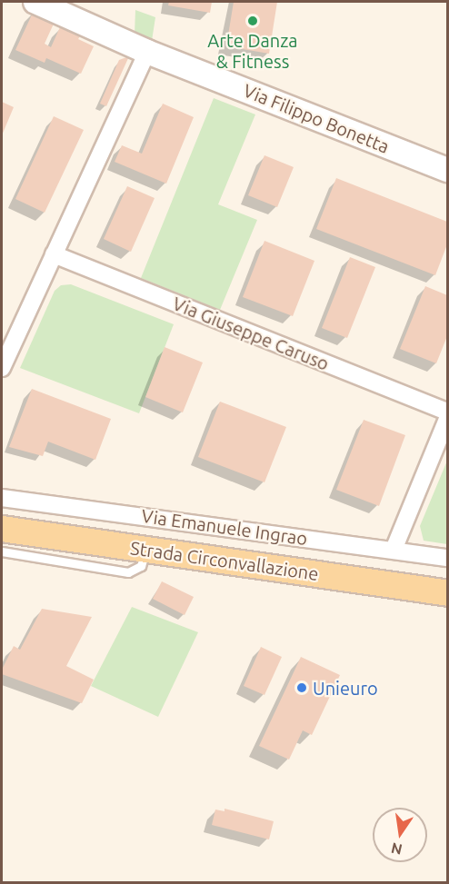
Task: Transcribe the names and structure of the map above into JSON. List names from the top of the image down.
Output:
{
  "streets": {
    "main road": ["Strada Circonvallazione"],
    "street": ["Via Filippo Bonetta", "Via Giuseppe Caruso", "Via Emanuele Ingrao"]
  },
  "places": ["Arte Danza & Fitness", "Unieuro"],
  "north": "bottom"
}
